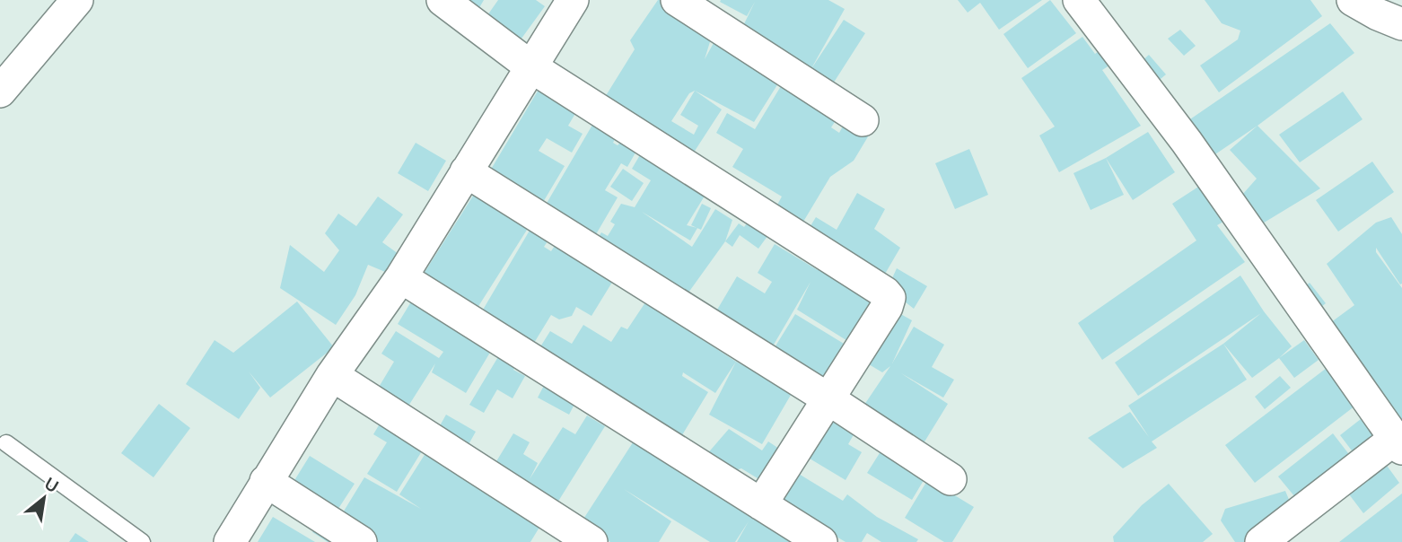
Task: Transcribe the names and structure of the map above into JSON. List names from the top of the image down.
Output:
{
  "north": "top right"
}
